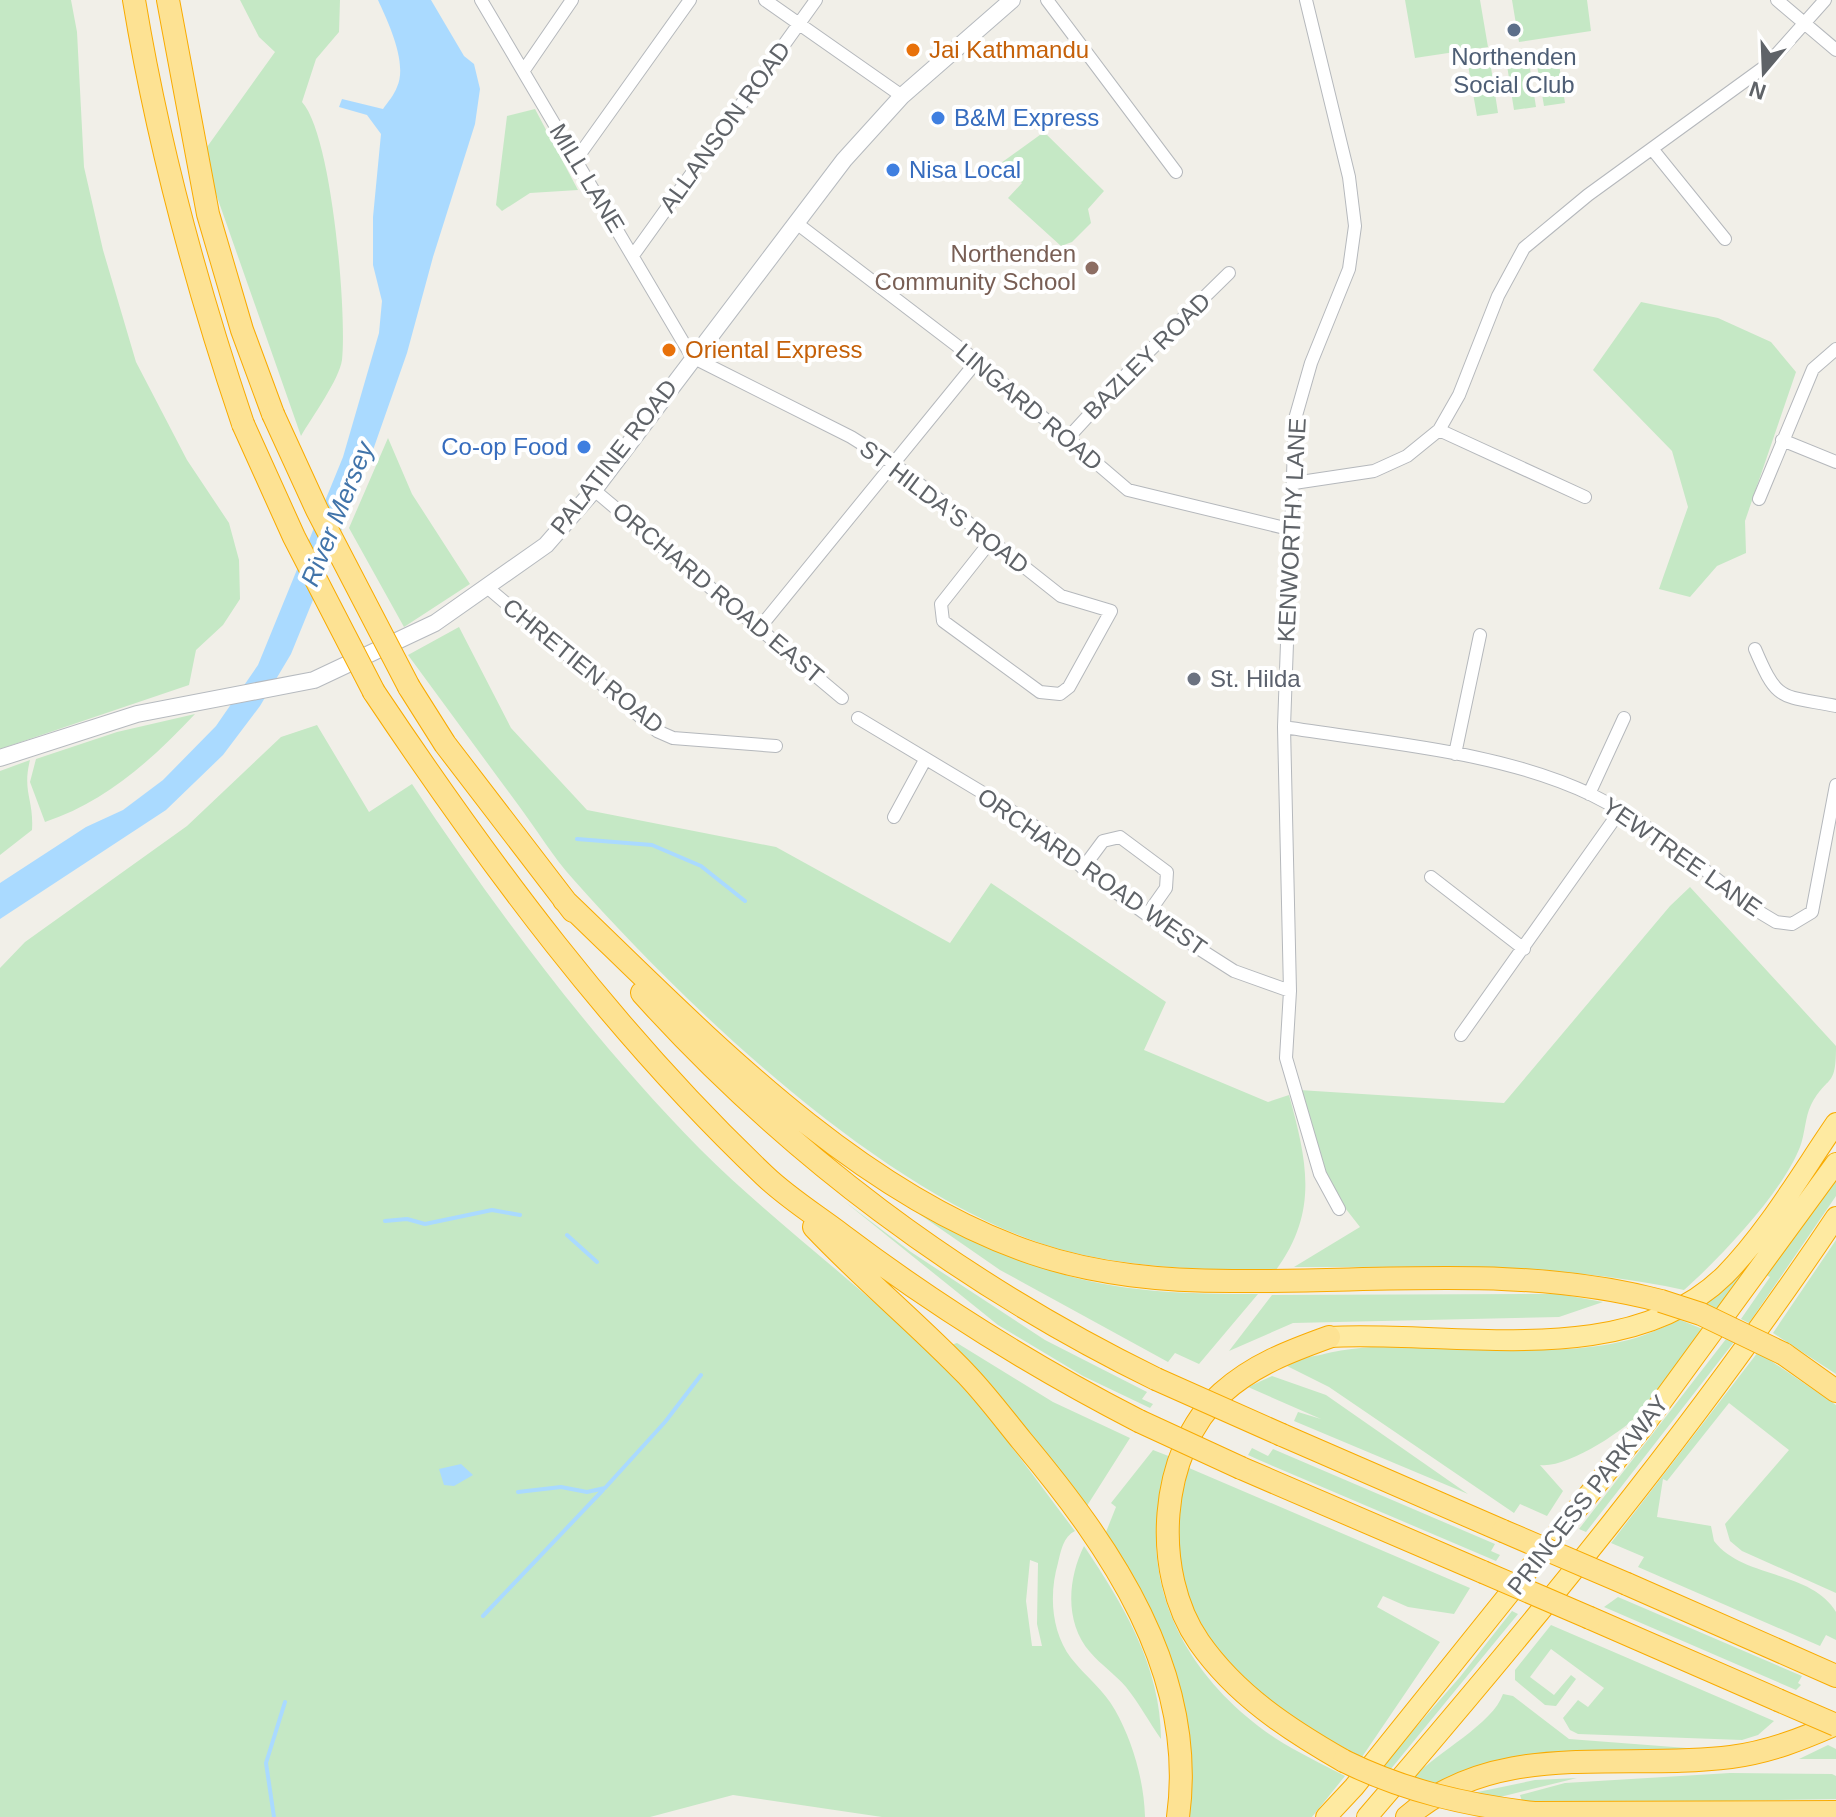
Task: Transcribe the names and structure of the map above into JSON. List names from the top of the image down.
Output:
{
  "streets": {
    "highway": ["PRINCESS PARKWAY"],
    "main road": ["PALATINE ROAD"],
    "street": [
      "ALLANSON ROAD",
      "MILL LANE",
      "BAZLEY ROAD",
      "LINGARD ROAD",
      "ST HILDA'S ROAD",
      "KENWORTHY LANE",
      "ORCHARD ROAD EAST",
      "CHRETIEN ROAD",
      "YEWTREE LANE",
      "ORCHARD ROAD WEST"
    ]
  },
  "crossings": [
    ["ALLANSON ROAD", "MILL LANE"],
    ["MILL LANE", "PALATINE ROAD"],
    ["MILL LANE", "ST HILDA'S ROAD"],
    ["BAZLEY ROAD", "LINGARD ROAD"],
    ["LINGARD ROAD", "PALATINE ROAD"],
    ["LINGARD ROAD", "KENWORTHY LANE"],
    ["PALATINE ROAD", "ST HILDA'S ROAD"],
    ["PALATINE ROAD", "ORCHARD ROAD EAST"],
    ["PALATINE ROAD", "CHRETIEN ROAD"],
    ["KENWORTHY LANE", "YEWTREE LANE"],
    ["KENWORTHY LANE", "ORCHARD ROAD WEST"]
  ],
  "water": ["River Mersey"],
  "places": [
    "Northenden Social Club",
    "Jai Kathmandu",
    "B&M Express",
    "Nisa Local",
    "Northenden Community School",
    "Oriental Express",
    "Co-op Food",
    "St. Hilda"
  ],
  "north": "bottom"
}
